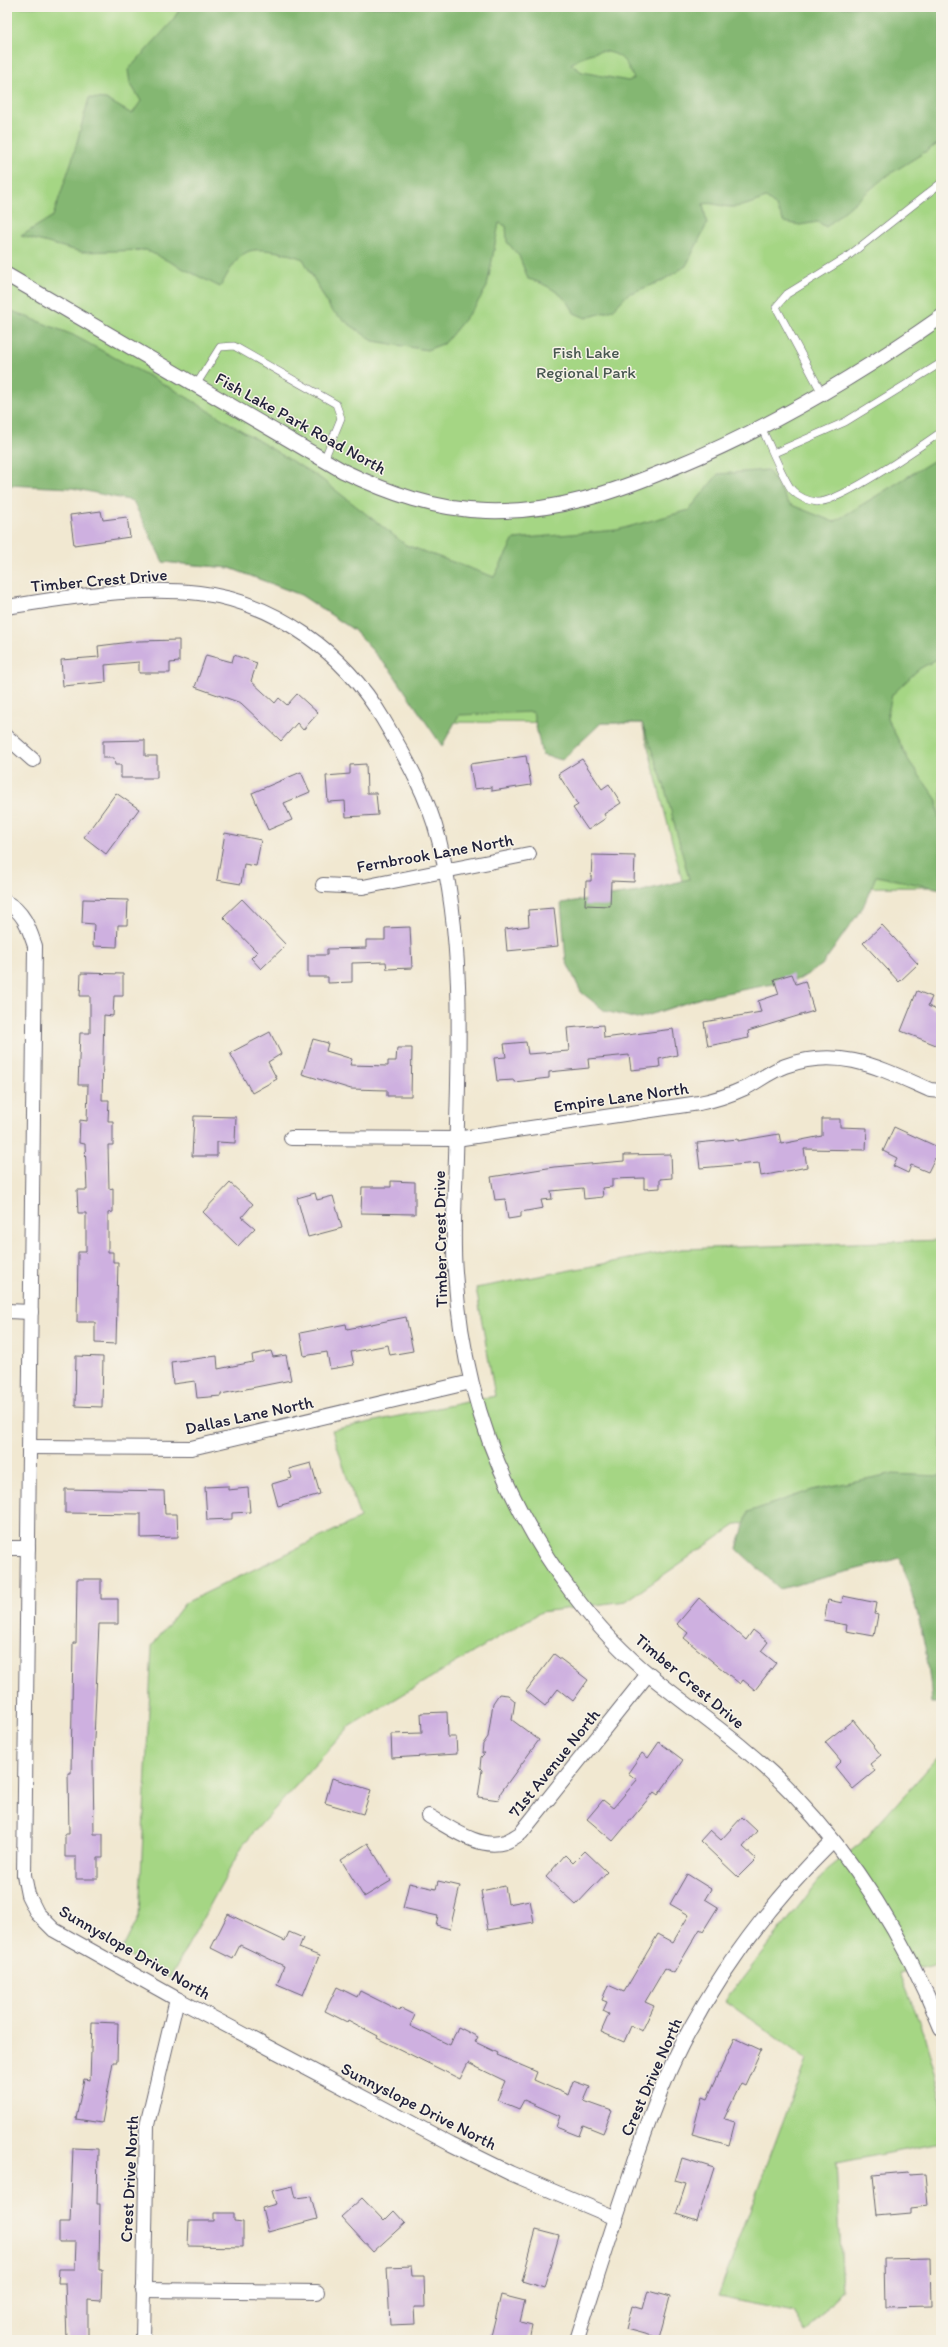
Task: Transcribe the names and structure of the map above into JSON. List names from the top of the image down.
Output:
{
  "streets": {
    "street": [
      "Fish Lake Park Road North",
      "Timber Crest Drive",
      "Fernbrook Lane North",
      "Empire Lane North",
      "Dallas Lane North",
      "71st Avenue North",
      "Sunnyslope Drive North",
      "Crest Drive North"
    ]
  },
  "crossings": [
    ["Timber Crest Drive", "Fernbrook Lane North"],
    ["Timber Crest Drive", "Empire Lane North"],
    ["Timber Crest Drive", "Dallas Lane North"],
    ["Timber Crest Drive", "71st Avenue North"],
    ["Timber Crest Drive", "Crest Drive North"],
    ["Dallas Lane North", "Sunnyslope Drive North"],
    ["Sunnyslope Drive North", "Crest Drive North"]
  ],
  "parks": ["Fish Lake Regional Park"]
}
